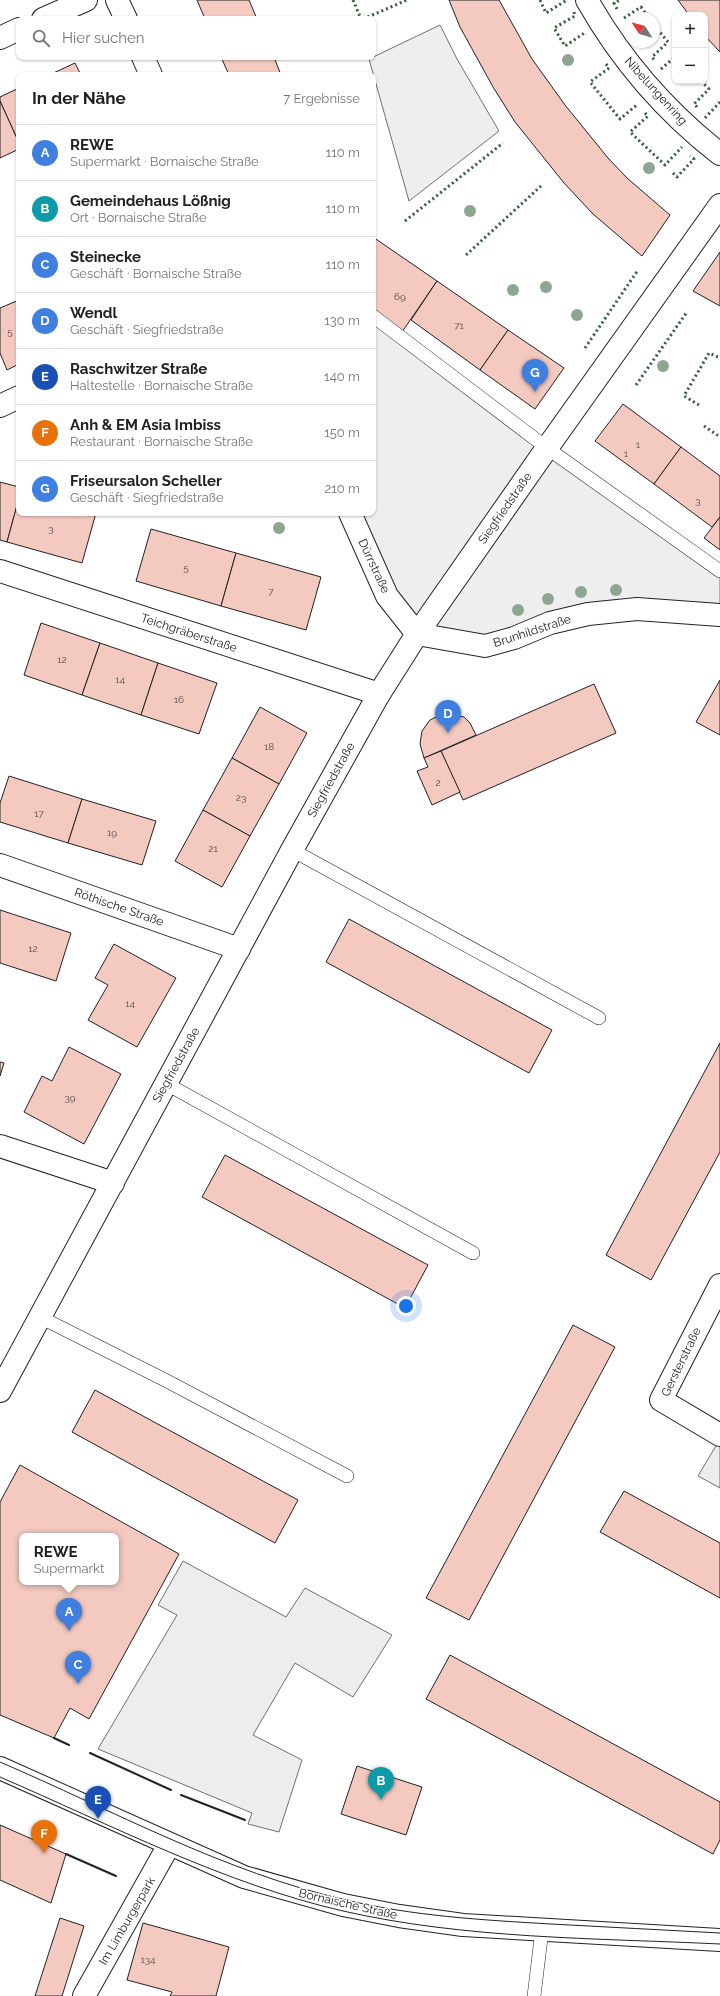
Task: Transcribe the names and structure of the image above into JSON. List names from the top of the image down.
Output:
{
  "streets": {
    "street": [
      "Nibelungenring",
      "Siegfriedstraße",
      "Dürrstraße",
      "Brunhildstraße",
      "Teichgräberstraße",
      "Röthische Straße",
      "Gersterstraße",
      "Bornaische Straße",
      "Im Limburgerpark"
    ]
  },
  "crossings": [
    ["Siegfriedstraße", "Dürrstraße"],
    ["Siegfriedstraße", "Brunhildstraße"],
    ["Siegfriedstraße", "Teichgräberstraße"],
    ["Siegfriedstraße", "Röthische Straße"],
    ["Dürrstraße", "Brunhildstraße"],
    ["Bornaische Straße", "Im Limburgerpark"]
  ],
  "house_numbers": [
    "69",
    "71",
    "5",
    "1",
    "1",
    "3",
    "3",
    "5",
    "7",
    "12",
    "14",
    "16",
    "18",
    "2",
    "23",
    "17",
    "19",
    "21",
    "12",
    "14",
    "39",
    "134"
  ],
  "north": "top left",
  "page": {
    "map_buttons": ["+", "−"],
    "search": "Hier suchen",
    "heading": ["In der Nähe", "7 Ergebnisse"],
    "list": [
      {
        "mark": "A",
        "name": "REWE",
        "note": "Supermarkt · Bornaische Straße",
        "value": "110 m"
      },
      {
        "mark": "B",
        "name": "Gemeindehaus Lößnig",
        "note": "Ort · Bornaische Straße",
        "value": "110 m"
      },
      {
        "mark": "C",
        "name": "Steinecke",
        "note": "Geschäft · Bornaische Straße",
        "value": "110 m"
      },
      {
        "mark": "D",
        "name": "Wendl",
        "note": "Geschäft · Siegfriedstraße",
        "value": "130 m"
      },
      {
        "mark": "E",
        "name": "Raschwitzer Straße",
        "note": "Haltestelle · Bornaische Straße",
        "value": "140 m"
      },
      {
        "mark": "F",
        "name": "Anh & EM Asia Imbiss",
        "note": "Restaurant · Bornaische Straße",
        "value": "150 m"
      },
      {
        "mark": "G",
        "name": "Friseursalon Scheller",
        "note": "Geschäft · Siegfriedstraße",
        "value": "210 m"
      }
    ],
    "pins": [
      "G",
      "D",
      "A",
      "C",
      "B",
      "E",
      "F"
    ],
    "popup": ["REWE", "Supermarkt"]
  }
}
